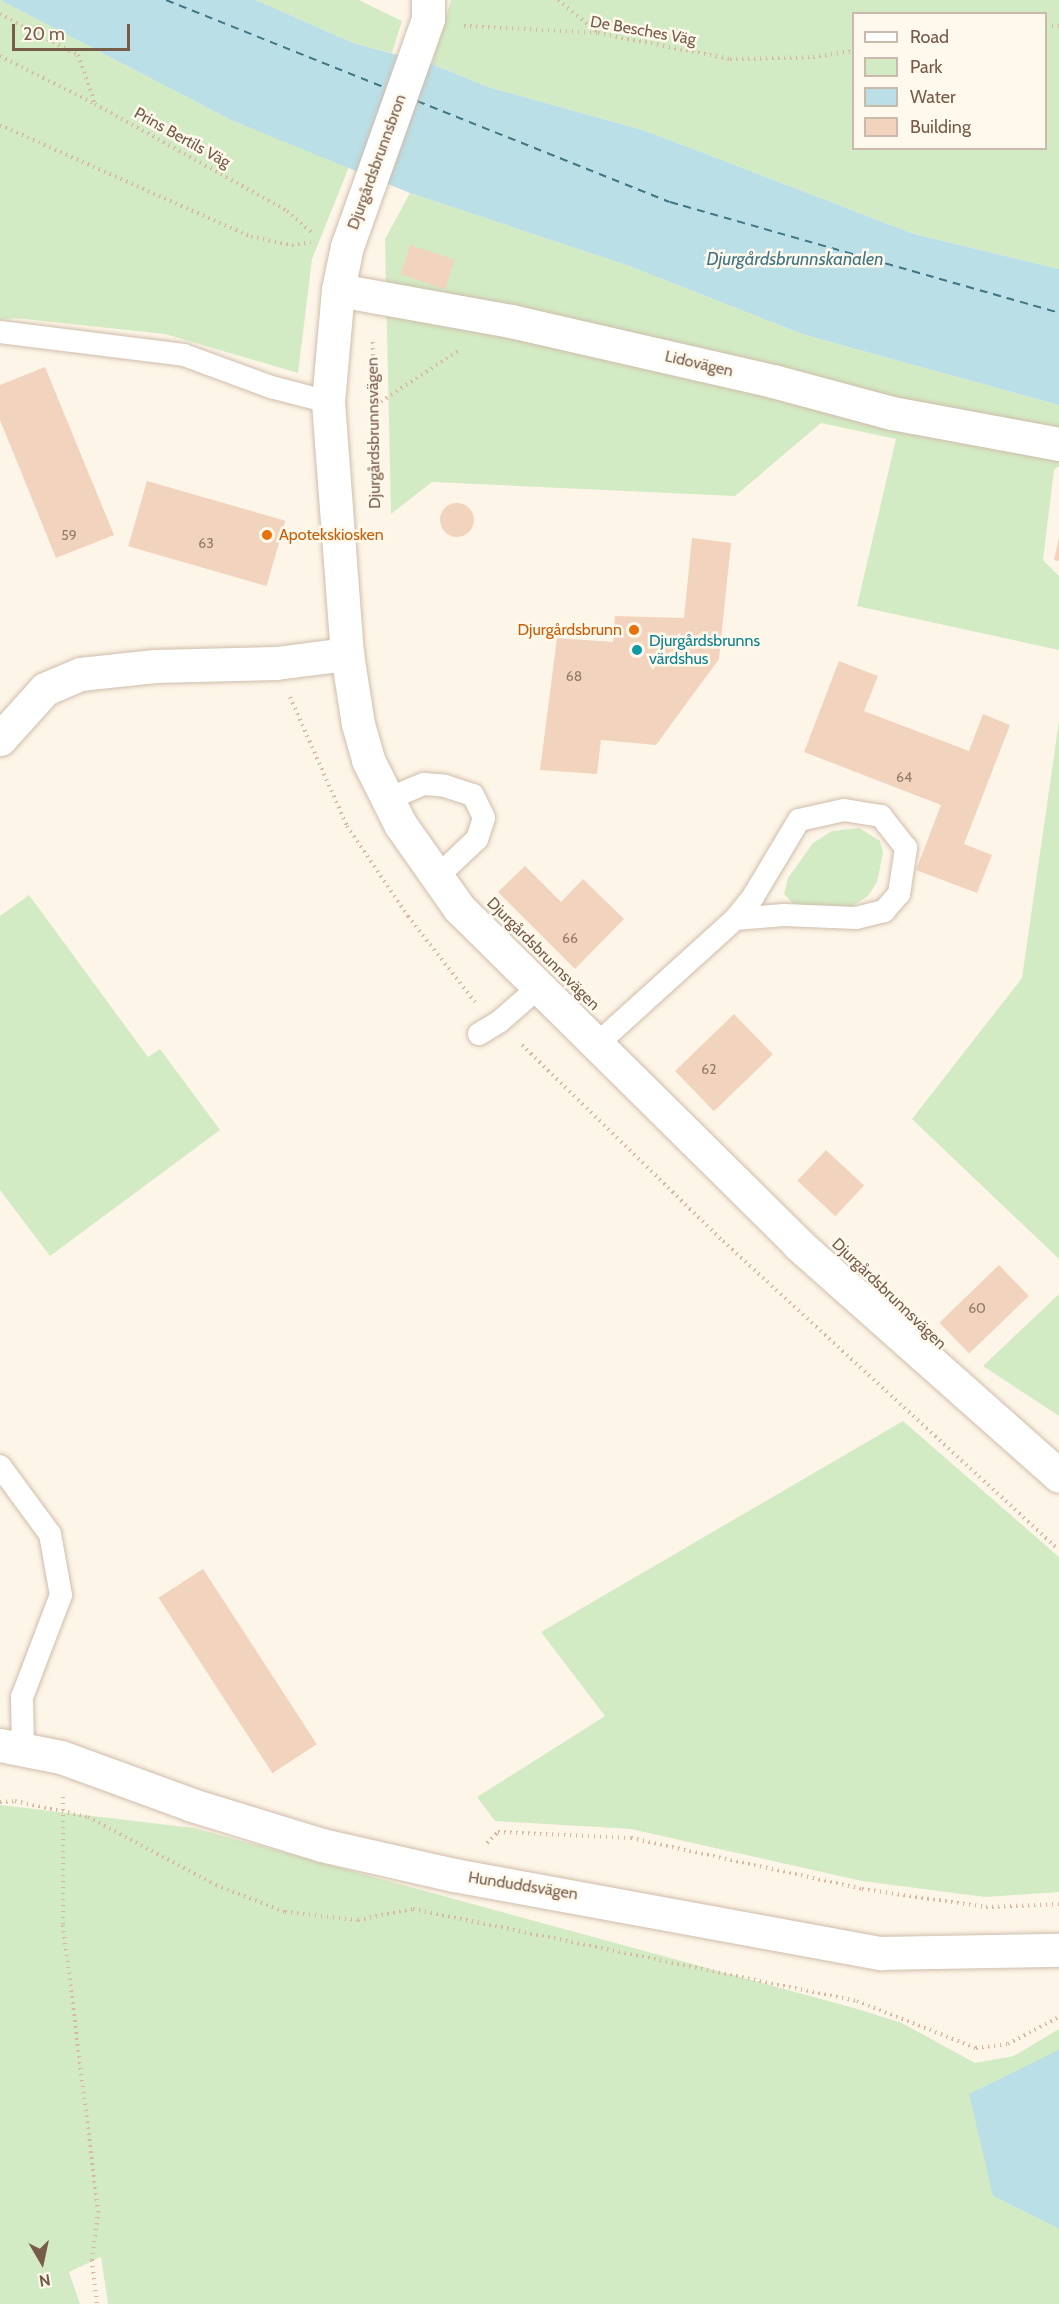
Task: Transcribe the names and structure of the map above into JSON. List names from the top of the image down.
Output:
{
  "streets": {
    "street": [
      "Djurgårdsbrunnsbron",
      "Lidovägen",
      "Djurgårdsbrunnsvägen",
      "Hunduddsvägen"
    ],
    "path": ["De Besches Väg", "Prins Bertils Väg"]
  },
  "crossings": [
    ["De Besches Väg", "Djurgårdsbrunnsbron"],
    ["Prins Bertils Väg", "Djurgårdsbrunnsbron"],
    ["Djurgårdsbrunnsbron", "Lidovägen"],
    ["Djurgårdsbrunnsbron", "Djurgårdsbrunnsvägen"],
    ["Lidovägen", "Djurgårdsbrunnsvägen"]
  ],
  "water": ["Djurgårdsbrunnskanalen"],
  "places": ["Apotekskiosken", "Djurgårdsbrunn", "Djurgårdsbrunns värdshus"],
  "house_numbers": [
    "59",
    "63",
    "68",
    "64",
    "66",
    "62",
    "60"
  ],
  "legend": [
    "Road",
    "Park",
    "Water",
    "Building"
  ],
  "scale_bar": "20 m",
  "north": "bottom"
}
